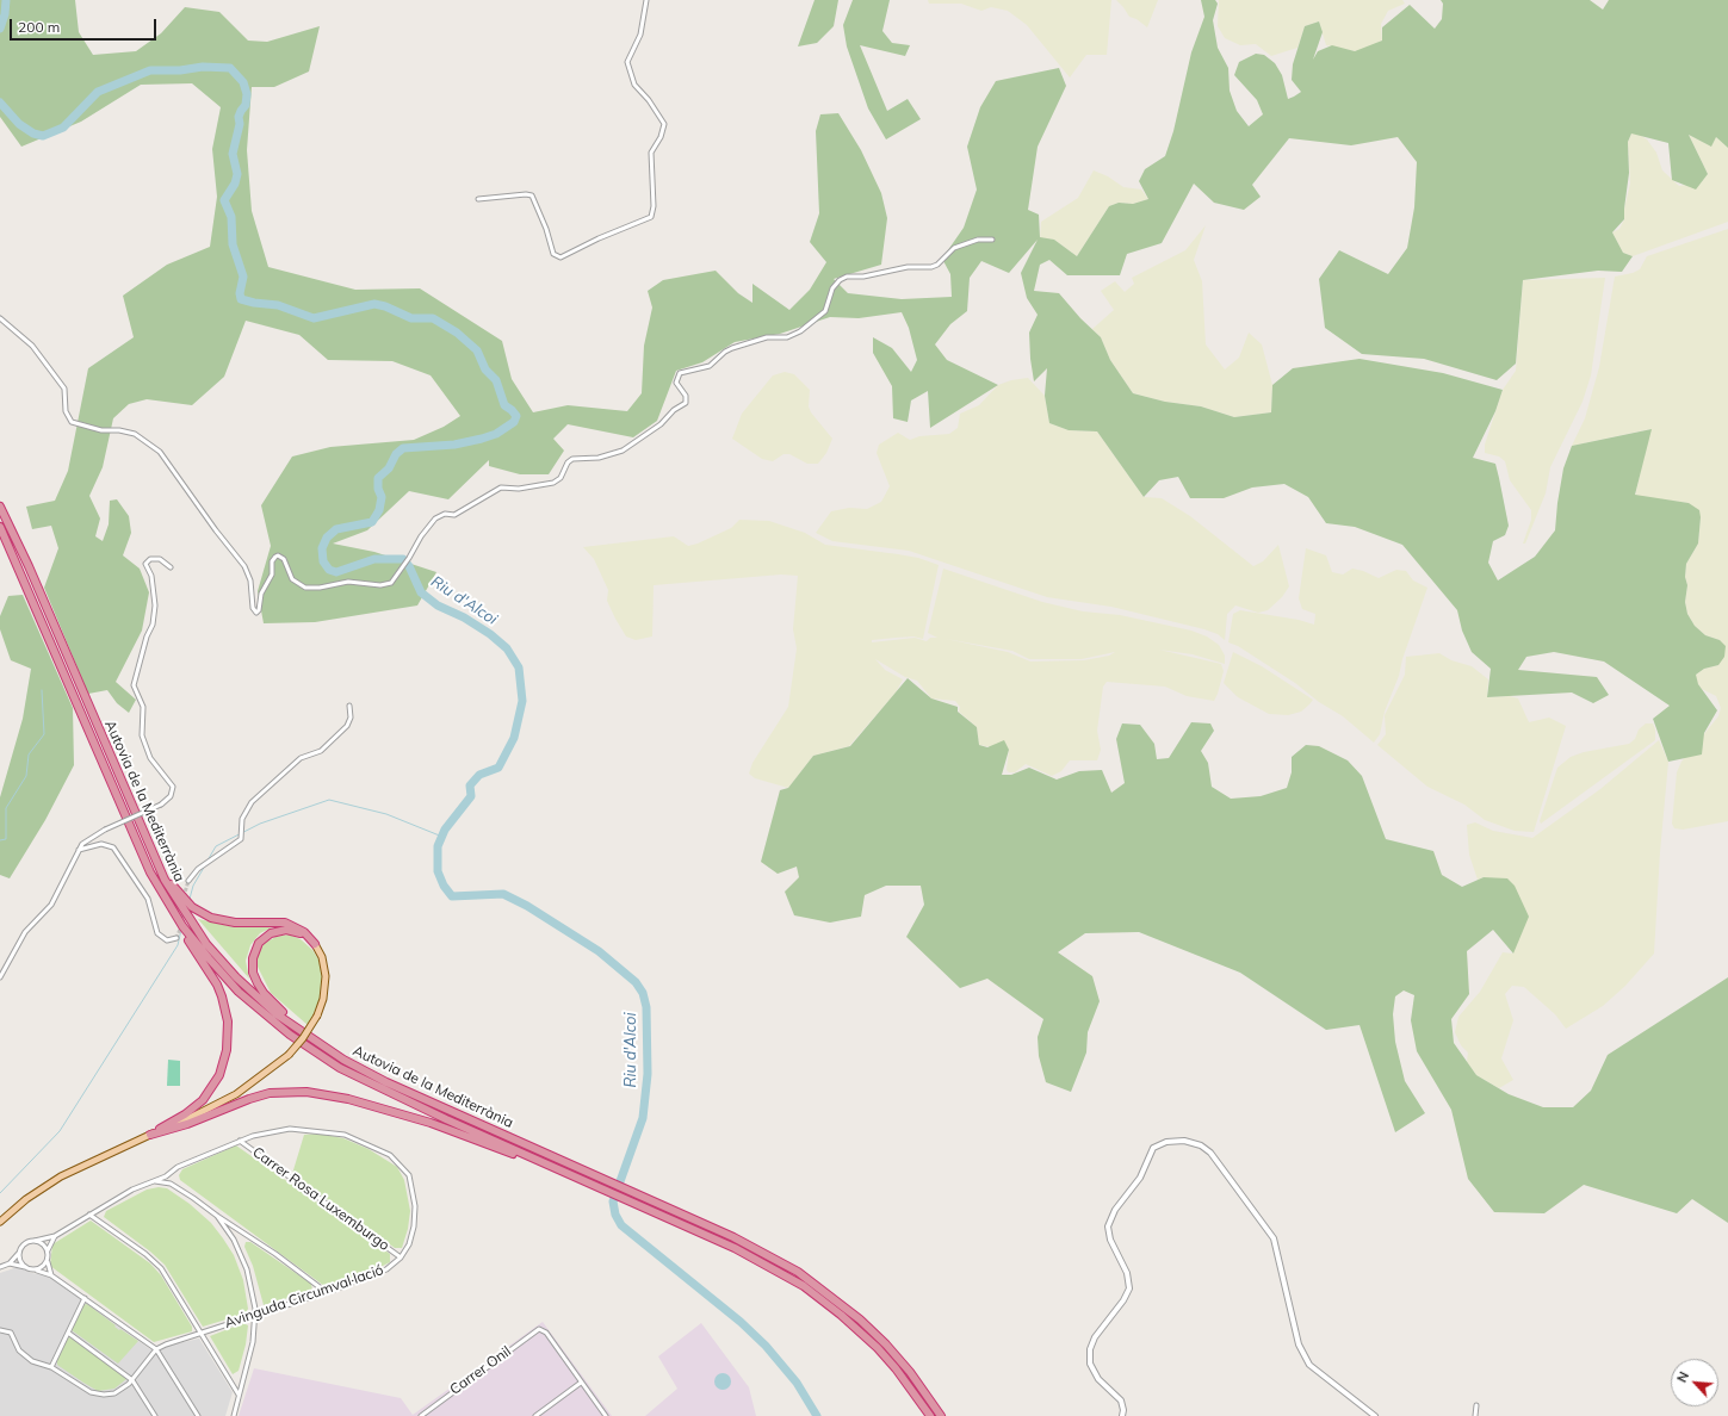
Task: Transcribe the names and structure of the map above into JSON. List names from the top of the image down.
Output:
{
  "streets": {
    "highway": ["Autovia de la Mediterrània"],
    "street": ["Carrer Rosa Luxemburgo", "Avinguda Circumval·lació", "Carrer Onil"]
  },
  "crossings": [
    ["Carrer Rosa Luxemburgo", "Avinguda Circumval·lació"]
  ],
  "water": ["Riu d'Alcoi"],
  "scale_bar": "200 m",
  "north": "top left"
}
